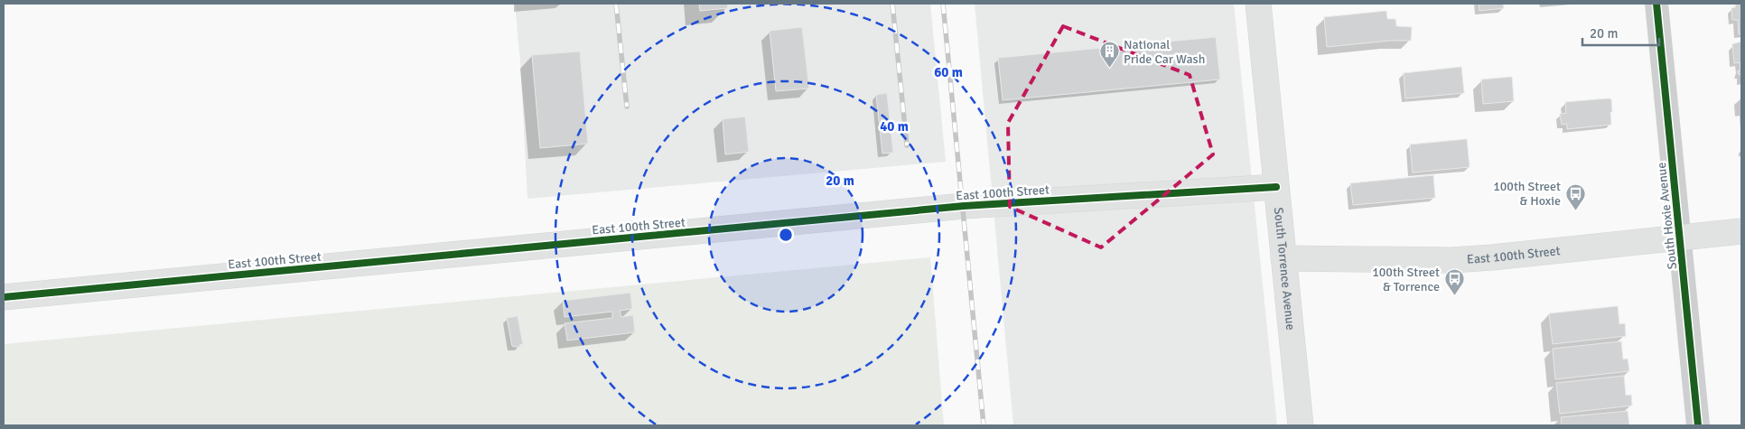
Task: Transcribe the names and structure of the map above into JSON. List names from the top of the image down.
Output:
{
  "streets": {
    "main road": ["East 100th Street", "South Torrence Avenue"],
    "street": ["South Hoxie Avenue"]
  },
  "crossings": [
    ["East 100th Street", "South Hoxie Avenue"],
    ["East 100th Street", "South Torrence Avenue"]
  ],
  "places": {
    "building": ["National Pride Car Wash"],
    "bus stop": ["100th Street & Hoxie", "100th Street & Torrence"]
  },
  "scale_bar": "20 m",
  "rings": ["60 m", "40 m", "20 m"]
}
